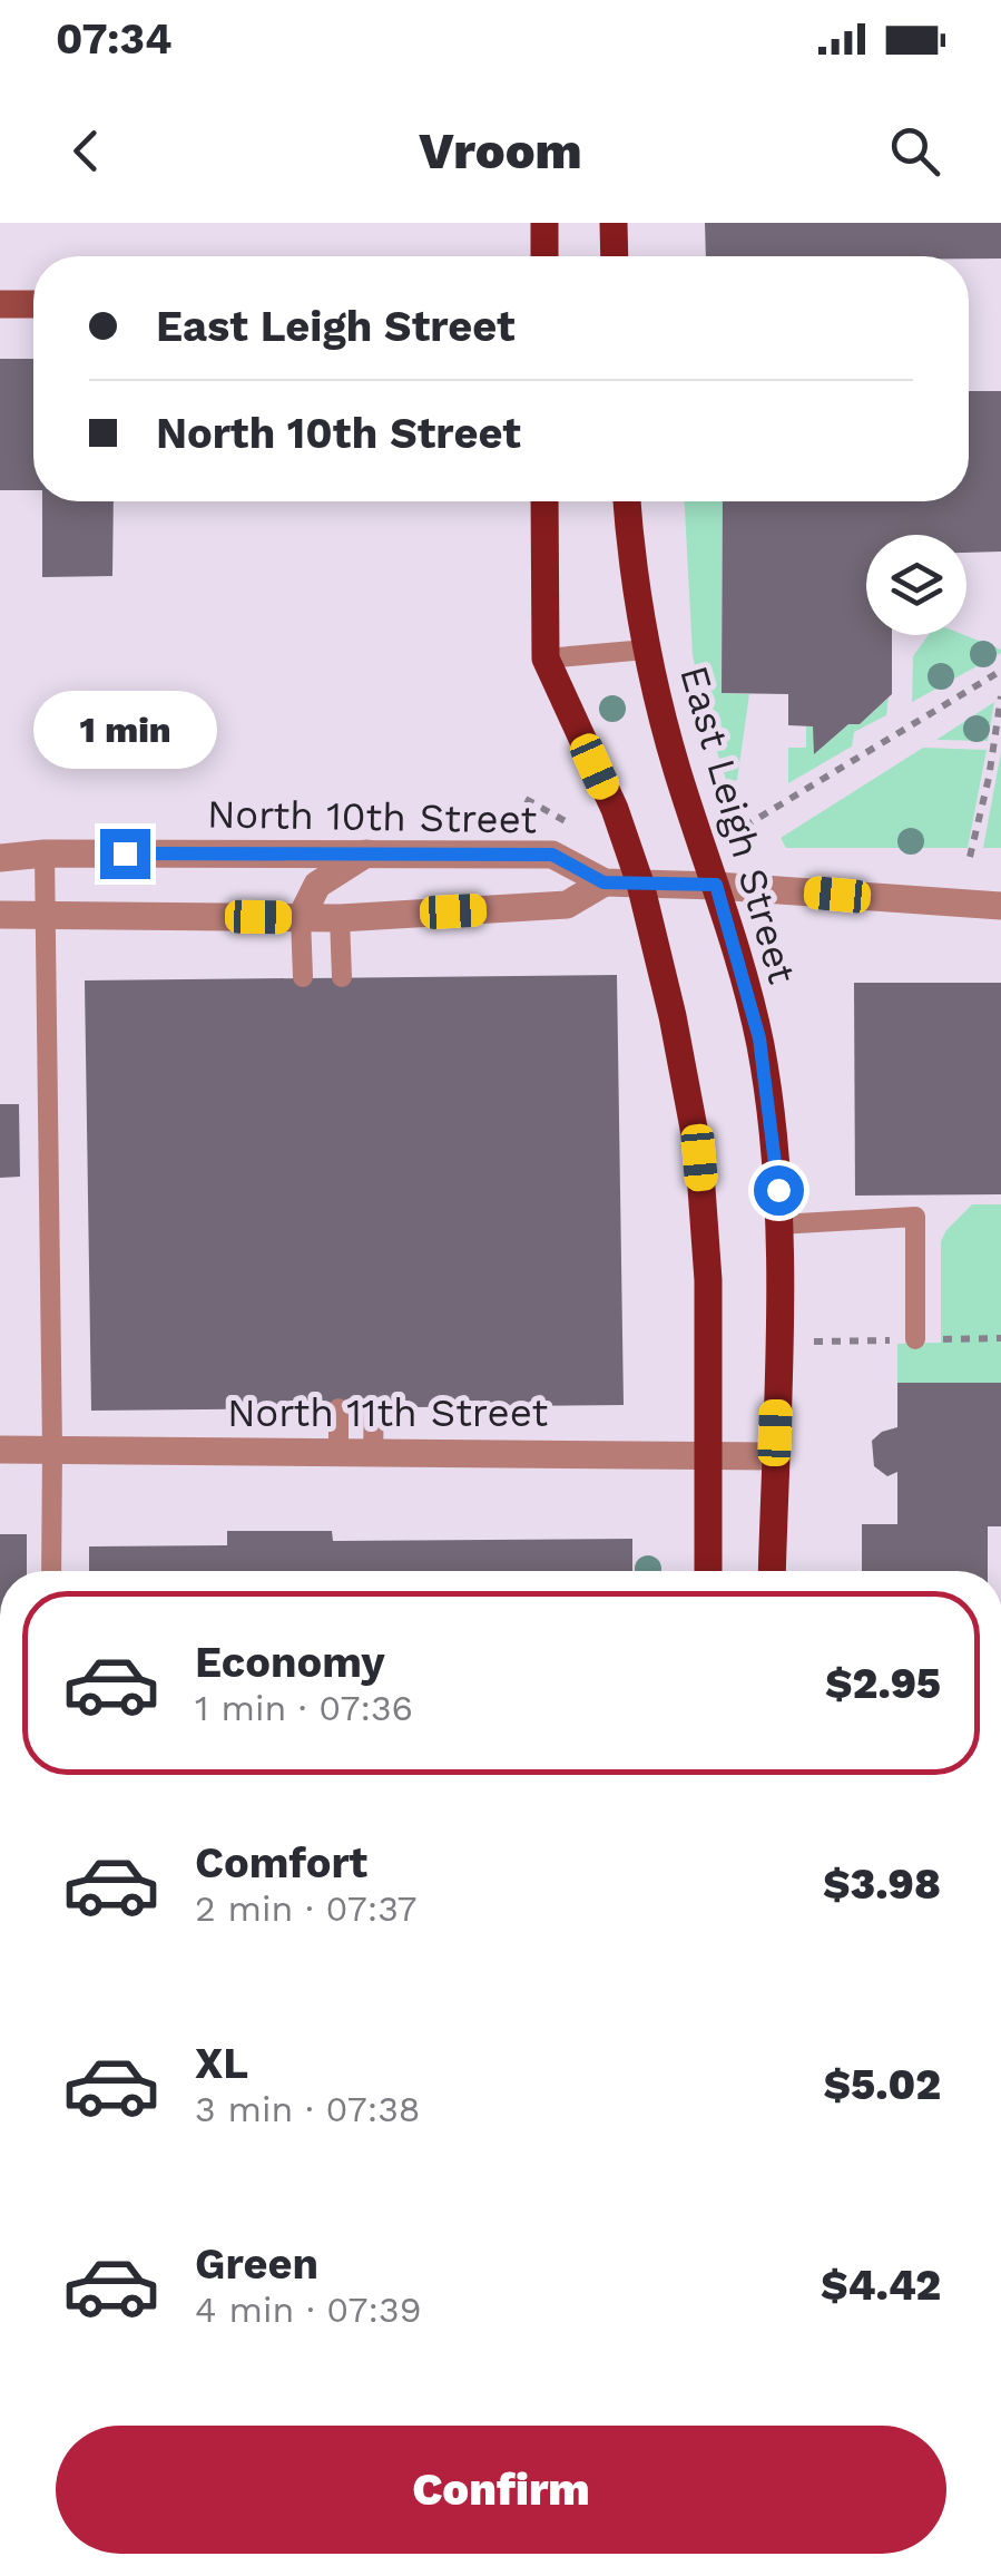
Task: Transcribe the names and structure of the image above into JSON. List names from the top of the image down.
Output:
{
  "streets": {
    "main road": ["East Leigh Street"],
    "street": ["North 10th Street", "North 11th Street"]
  },
  "crossings": [
    ["North 10th Street", "East Leigh Street"],
    ["East Leigh Street", "North 11th Street"]
  ],
  "page": {
    "status": "07:34",
    "header": "Vroom",
    "banner": ["East Leigh Street", "North 10th Street"],
    "bubble": "1 min",
    "list": [
      {
        "name": "Economy",
        "note": "1 min · 07:36",
        "value": "$2.95"
      },
      {
        "name": "Comfort",
        "note": "2 min · 07:37",
        "value": "$3.98"
      },
      {
        "name": "XL",
        "note": "3 min · 07:38",
        "value": "$5.02"
      },
      {
        "name": "Green",
        "note": "4 min · 07:39",
        "value": "$4.42"
      }
    ],
    "buttons": "Confirm"
  }
}
